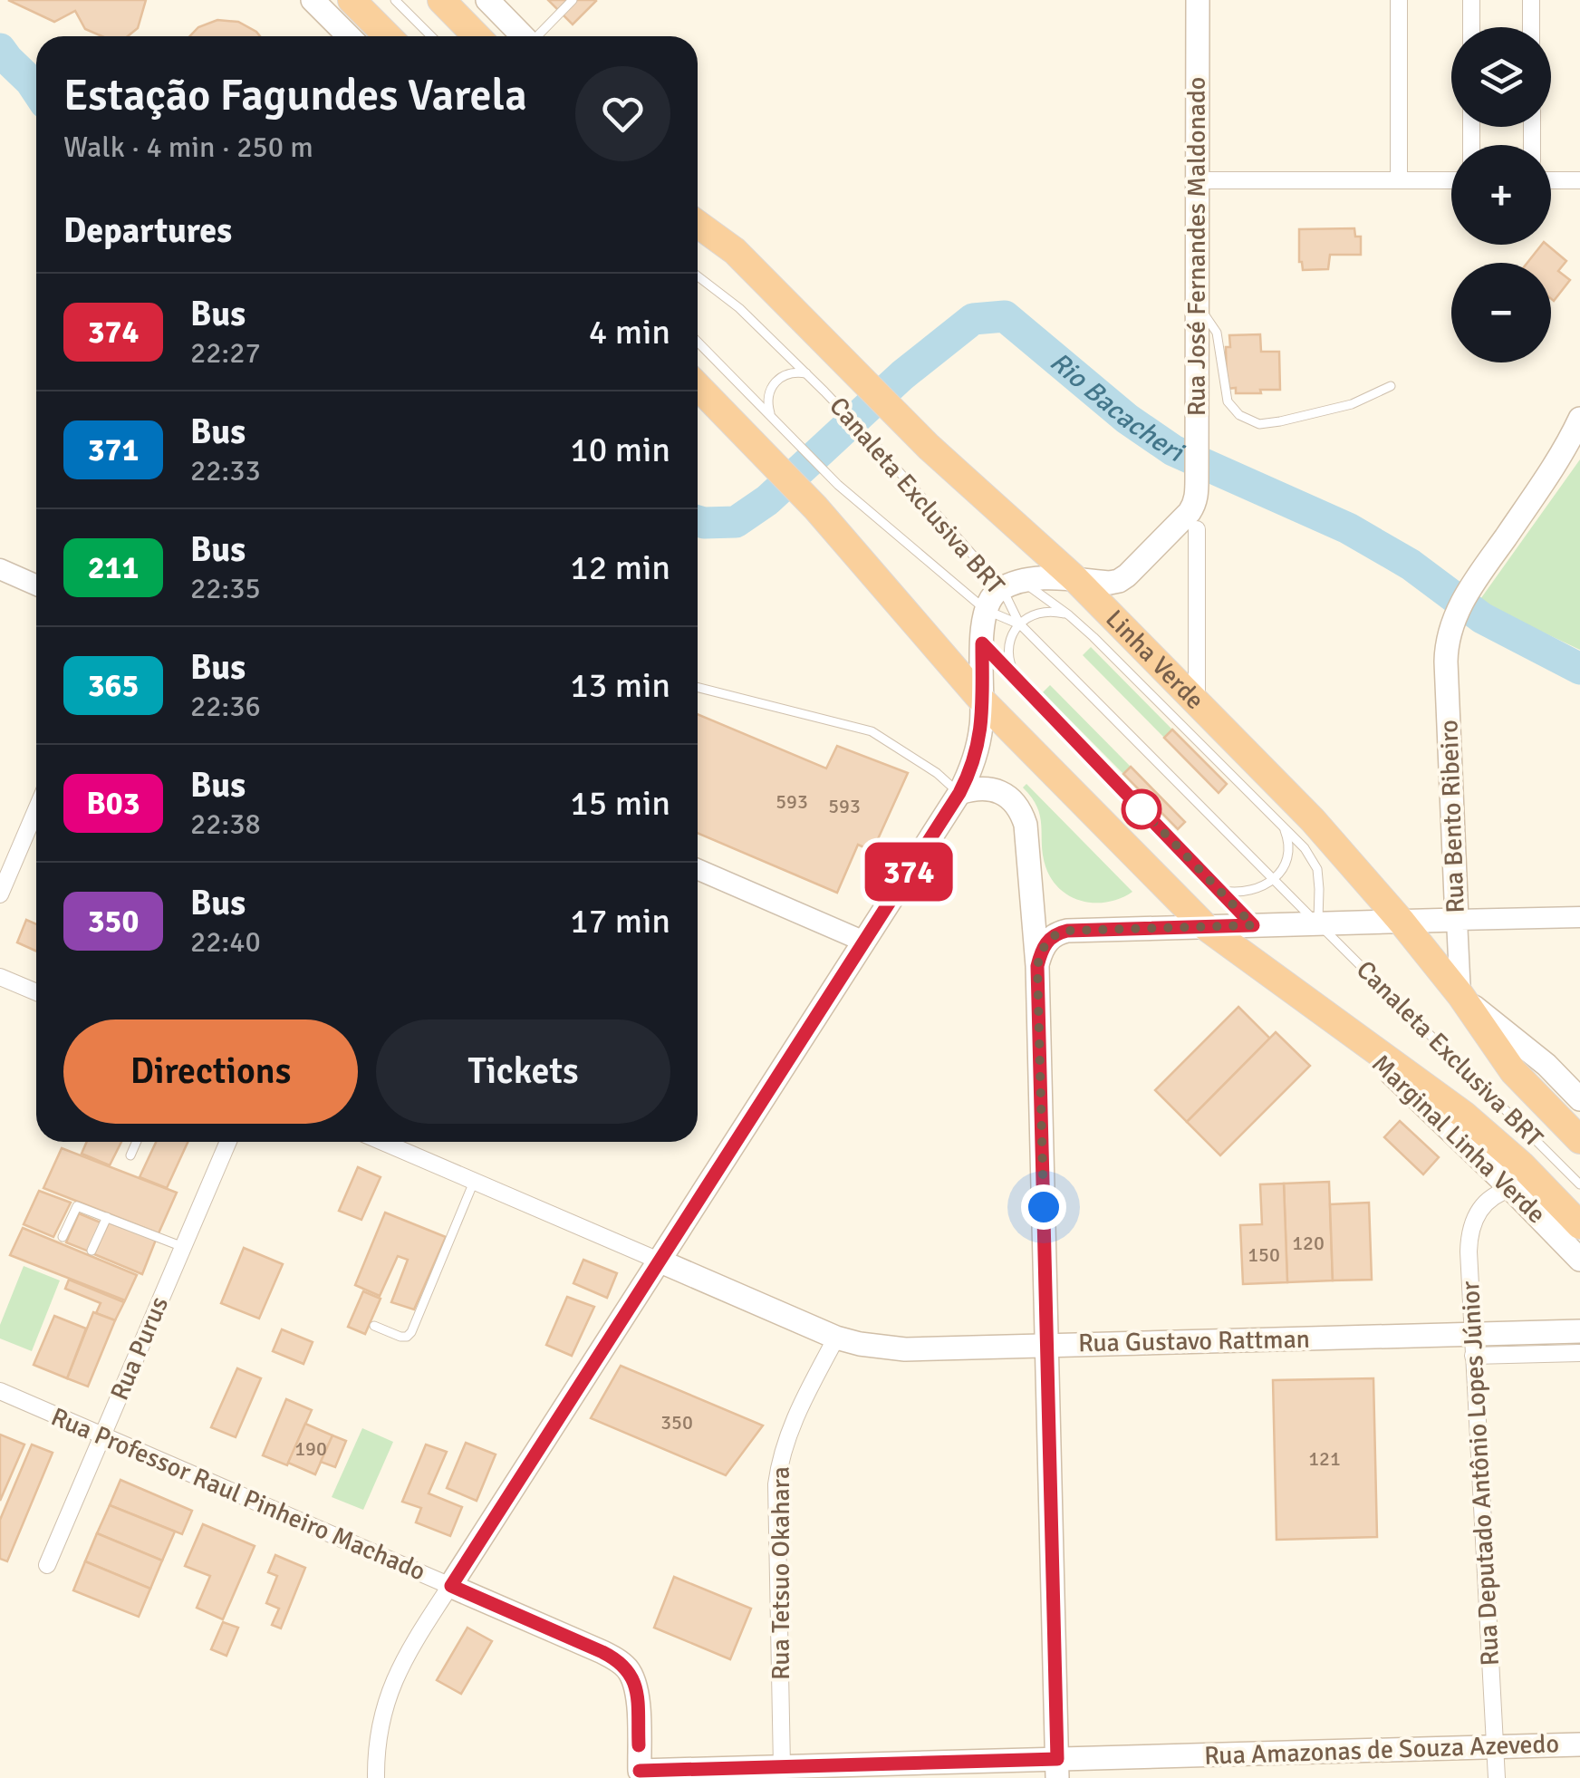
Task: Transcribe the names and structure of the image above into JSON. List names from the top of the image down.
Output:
{
  "streets": {
    "highway": ["Linha Verde"],
    "main road": [
      "Rua José Fernandes Maldonado",
      "Rua Bento Ribeiro",
      "Marginal Linha Verde",
      "Rua Gustavo Rattman",
      "Rua Professor Raul Pinheiro Machado",
      "Rua Amazonas de Souza Azevedo"
    ],
    "street": ["Rua Purus", "Rua Deputado Antônio Lopes Júnior", "Rua Tetsuo Okahara"],
    "lane": ["Canaleta Exclusiva BRT"]
  },
  "crossings": [
    ["Rua José Fernandes Maldonado", "Canaleta Exclusiva BRT"],
    ["Rua José Fernandes Maldonado", "Linha Verde"],
    ["Linha Verde", "Rua Bento Ribeiro"],
    ["Marginal Linha Verde", "Rua Deputado Antônio Lopes Júnior"],
    ["Rua Gustavo Rattman", "Rua Deputado Antônio Lopes Júnior"],
    ["Rua Gustavo Rattman", "Rua Tetsuo Okahara"],
    ["Rua Purus", "Rua Professor Raul Pinheiro Machado"],
    ["Rua Deputado Antônio Lopes Júnior", "Rua Amazonas de Souza Azevedo"],
    ["Rua Professor Raul Pinheiro Machado", "Rua Amazonas de Souza Azevedo"],
    ["Rua Tetsuo Okahara", "Rua Amazonas de Souza Azevedo"]
  ],
  "water": ["Rio Bacacheri"],
  "lines": ["bus line 374"],
  "house_numbers": [
    "593",
    "593",
    "120",
    "150",
    "350",
    "190",
    "121"
  ],
  "page": {
    "on_map": "374",
    "map_buttons": ["+", "−"],
    "heading": [
      ["Estação Fagundes Varela", "Walk · 4 min · 250 m"],
      "Departures"
    ],
    "list": [
      {
        "mark": "374",
        "name": "Bus",
        "note": "22:27",
        "value": "4 min"
      },
      {
        "mark": "371",
        "name": "Bus",
        "note": "22:33",
        "value": "10 min"
      },
      {
        "mark": "211",
        "name": "Bus",
        "note": "22:35",
        "value": "12 min"
      },
      {
        "mark": "365",
        "name": "Bus",
        "note": "22:36",
        "value": "13 min"
      },
      {
        "mark": "B03",
        "name": "Bus",
        "note": "22:38",
        "value": "15 min"
      },
      {
        "mark": "350",
        "name": "Bus",
        "note": "22:40",
        "value": "17 min"
      }
    ],
    "buttons": ["Directions", "Tickets"]
  }
}
